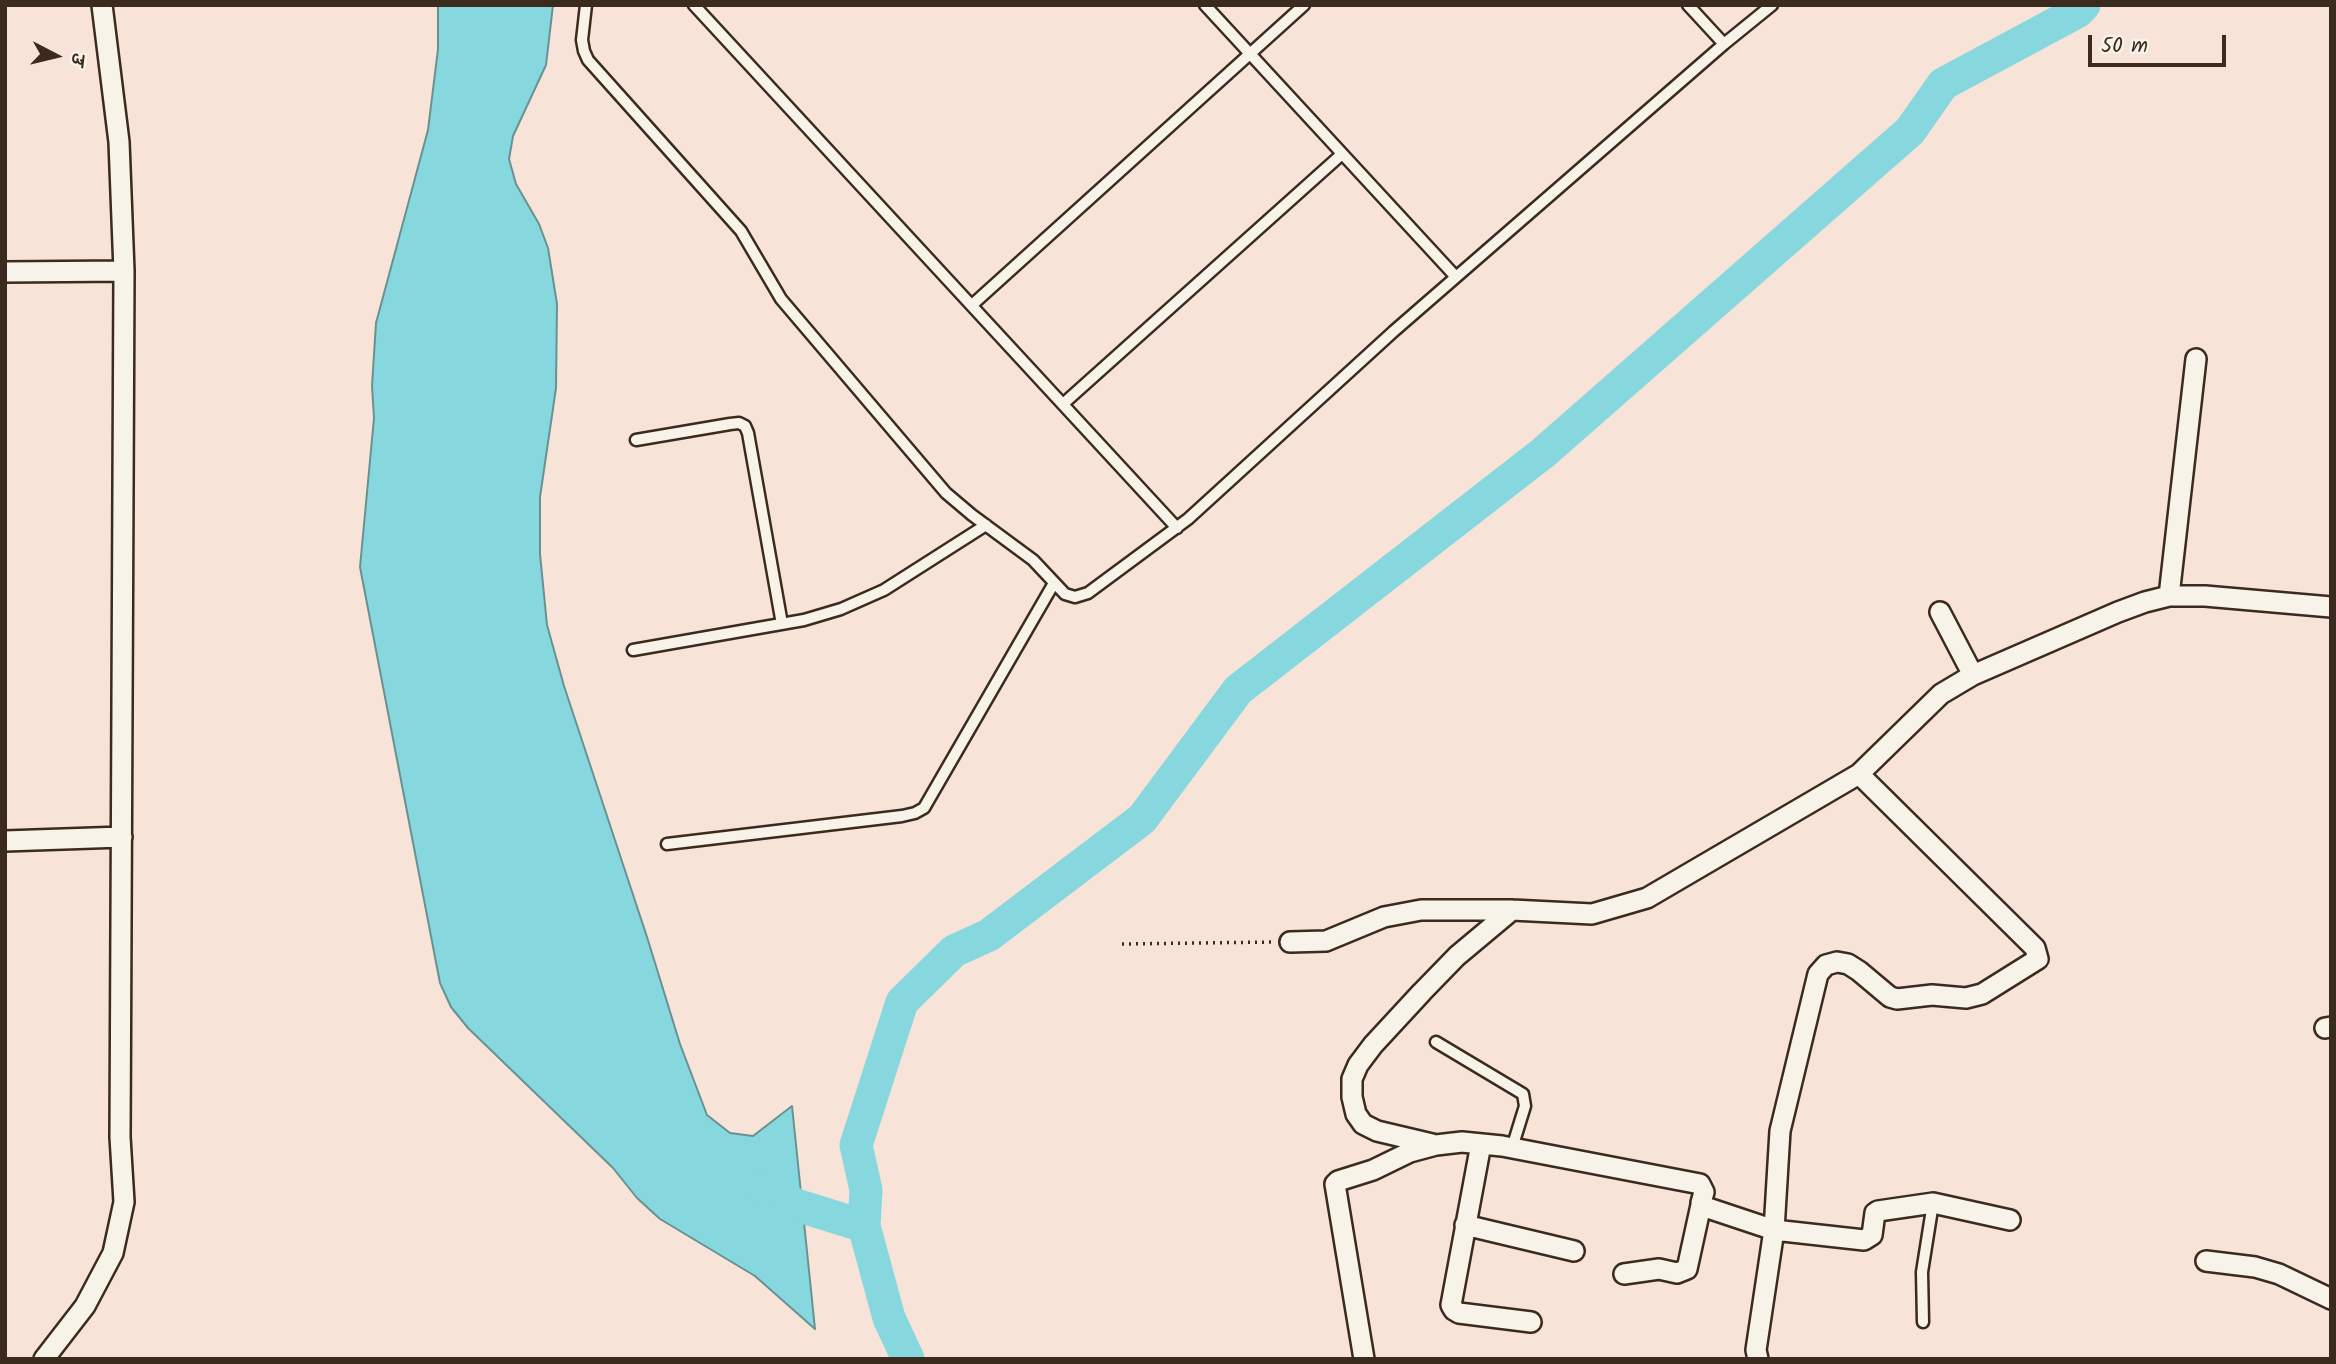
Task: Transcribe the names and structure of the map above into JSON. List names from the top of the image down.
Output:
{
  "scale_bar": "50 m",
  "north": "right"
}
